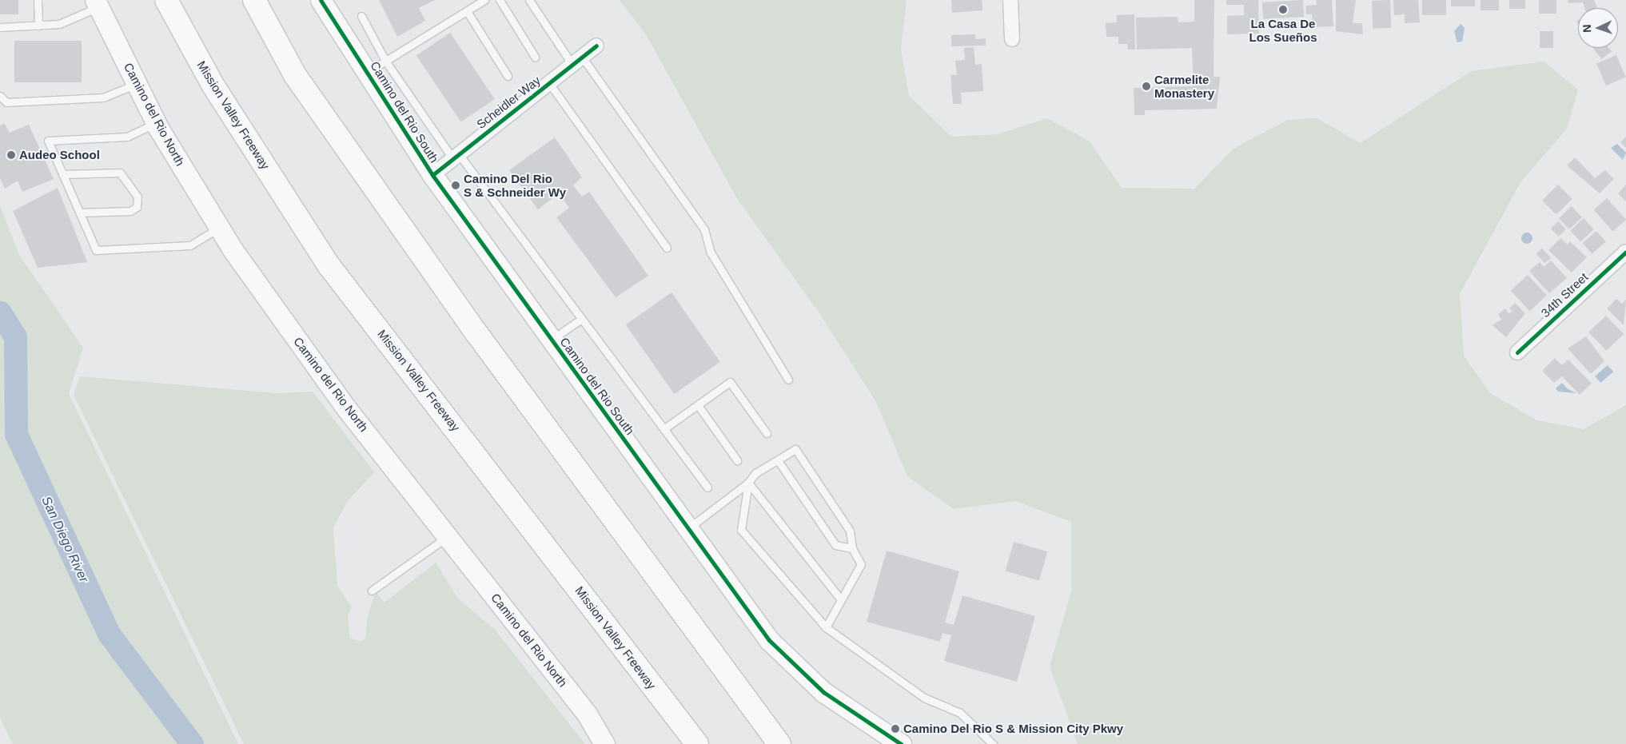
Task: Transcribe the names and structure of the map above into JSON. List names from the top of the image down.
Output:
{
  "streets": {
    "highway": ["Mission Valley Freeway"],
    "street": [
      "Scheidler Way",
      "Camino del Rio South",
      "Camino del Rio North",
      "34th Street"
    ]
  },
  "crossings": [
    ["Scheidler Way", "Camino del Rio South"]
  ],
  "water": ["San Diego River"],
  "places": [
    "La Casa De Los Sueños",
    "Carmelite Monastery",
    "Audeo School",
    "Camino Del Rio S & Schneider Wy",
    "Camino Del Rio S & Mission City Pkwy"
  ],
  "north": "left"
}
